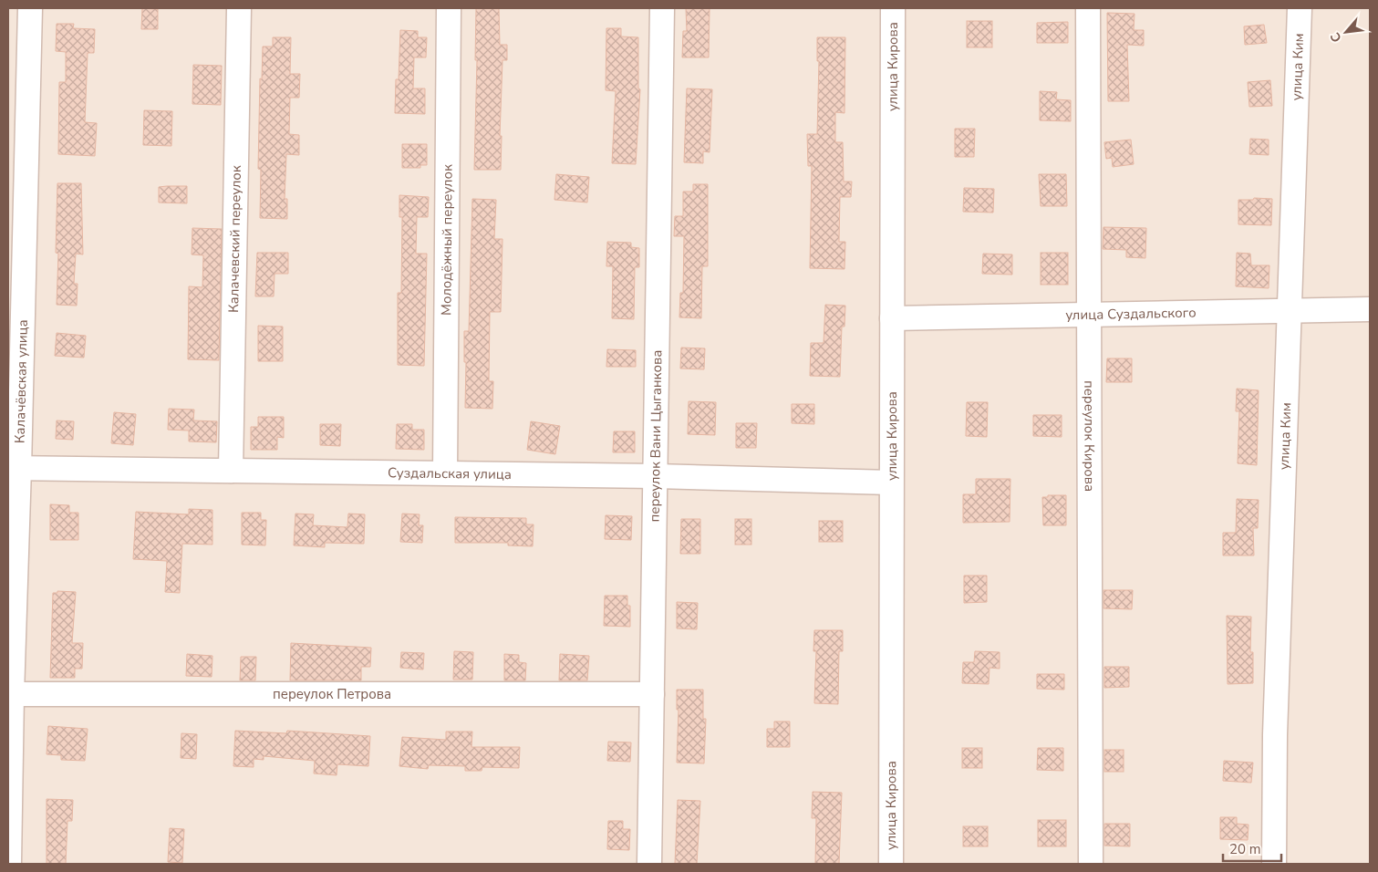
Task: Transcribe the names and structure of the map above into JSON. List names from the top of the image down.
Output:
{
  "streets": {
    "street": [
      "улица Кирова",
      "улица Ким",
      "Калачевский переулок",
      "Молодёжный переулок",
      "улица Суздальского",
      "Калачёвская улица",
      "переулок Вани Цыганкова",
      "переулок Кирова",
      "Суздальская улица",
      "переулок Петрова"
    ]
  },
  "crossings": [
    ["улица Кирова", "улица Суздальского"],
    ["улица Кирова", "Суздальская улица"],
    ["улица Ким", "улица Суздальского"],
    ["Калачевский переулок", "Суздальская улица"],
    ["Молодёжный переулок", "Суздальская улица"],
    ["улица Суздальского", "переулок Кирова"],
    ["Калачёвская улица", "Суздальская улица"],
    ["Калачёвская улица", "переулок Петрова"],
    ["переулок Вани Цыганкова", "Суздальская улица"],
    ["переулок Вани Цыганкова", "переулок Петрова"]
  ],
  "scale_bar": "20 m",
  "north": "bottom left"
}
